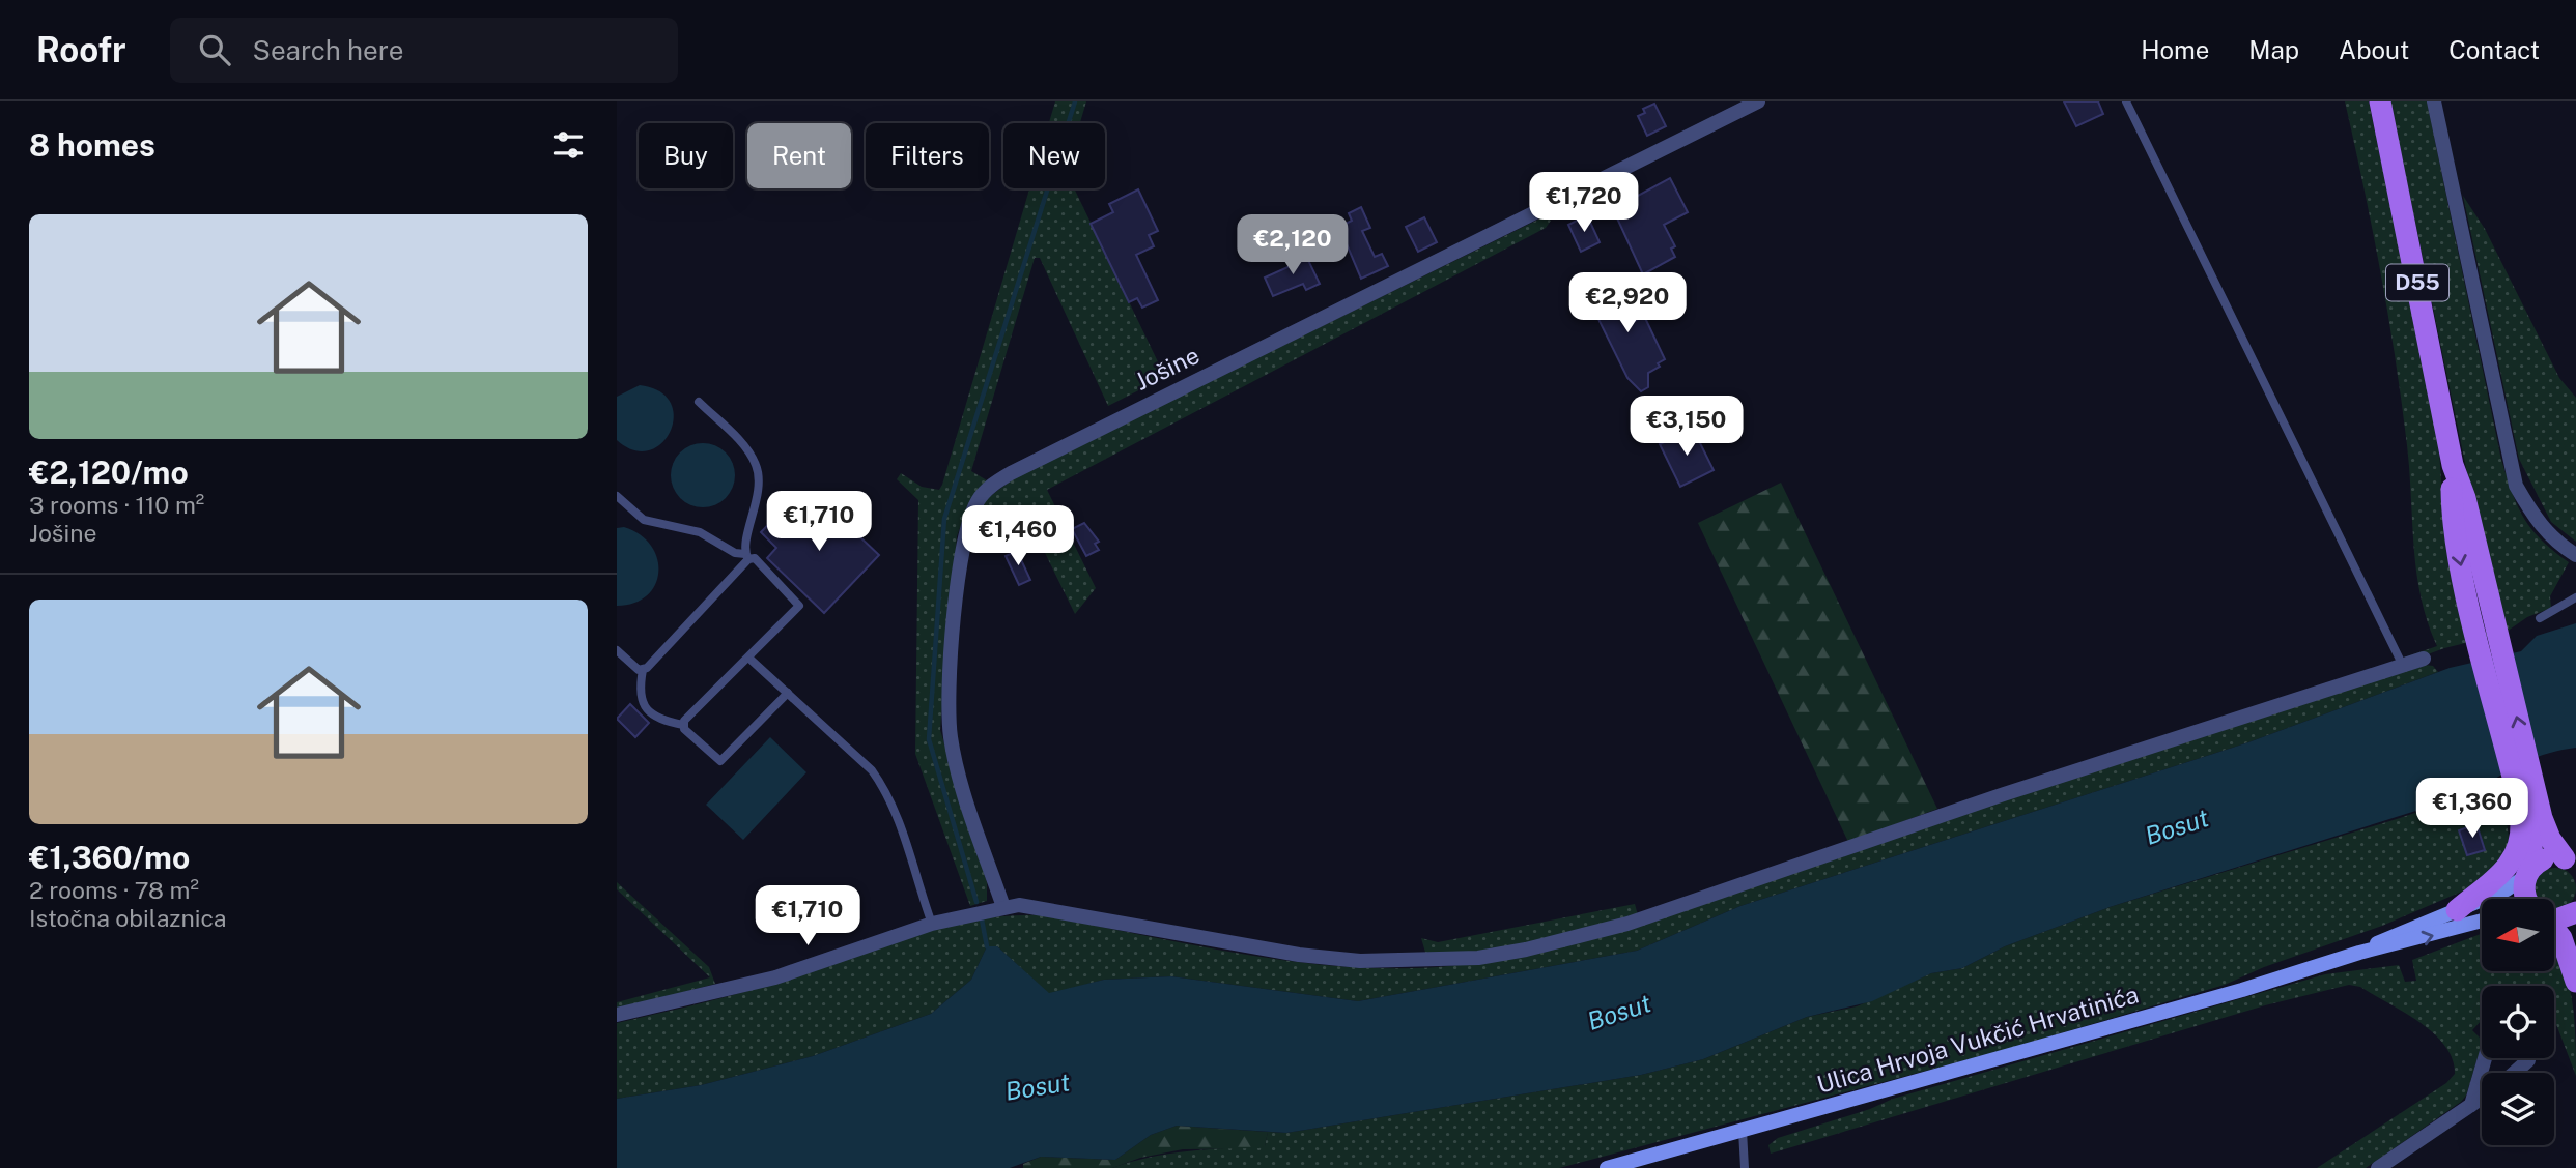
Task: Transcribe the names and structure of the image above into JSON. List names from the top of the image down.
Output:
{
  "streets": {
    "main road": ["D55", "Ulica Hrvoja Vukčić Hrvatinića"],
    "street": ["Jošine"]
  },
  "crossings": [
    ["D55", "Ulica Hrvoja Vukčić Hrvatinića"]
  ],
  "water": ["Bosut"],
  "north": "left",
  "page": {
    "header": "Roofr",
    "search": "Search here",
    "nav": [
      "Home",
      "Map",
      "About",
      "Contact"
    ],
    "heading": "8 homes",
    "chip": [
      "Buy",
      "Rent",
      "Filters",
      "New"
    ],
    "price": [
      "€1,720",
      "€2,120",
      "€2,920",
      "€3,150",
      "€1,710",
      "€1,460",
      "€1,360",
      "€1,710"
    ],
    "list": [
      {
        "name": "€2,120/mo",
        "note": "3 rooms · 110 m² · Jošine"
      },
      {
        "name": "€1,360/mo",
        "note": "2 rooms · 78 m² · Istočna obilaznica"
      }
    ]
  }
}
